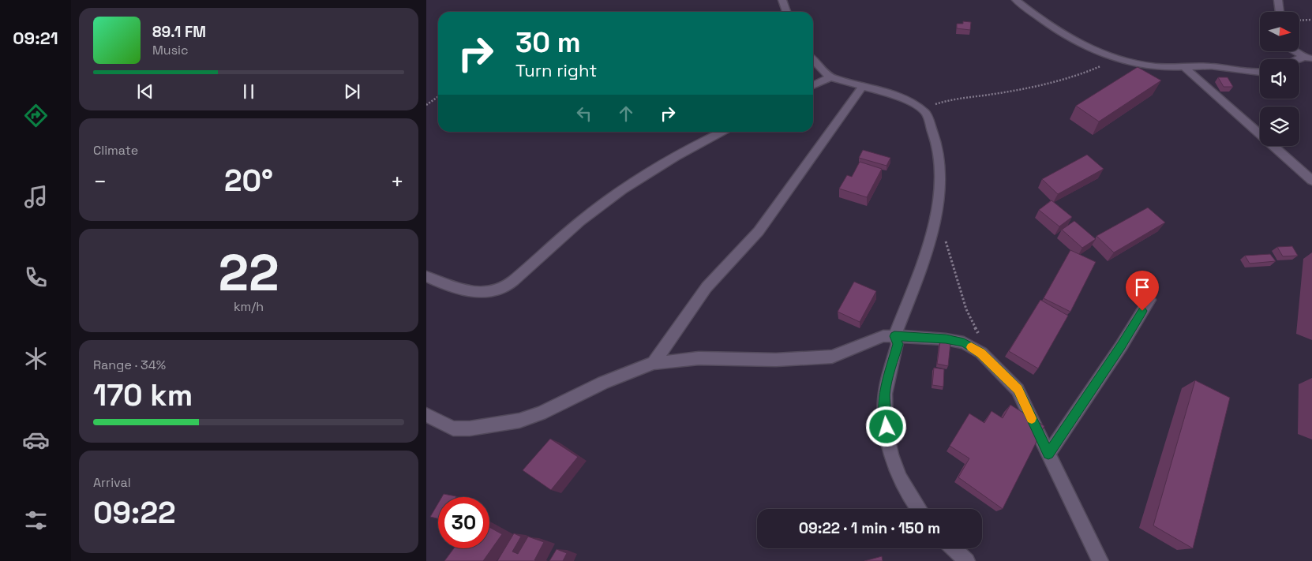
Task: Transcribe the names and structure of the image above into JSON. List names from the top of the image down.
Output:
{
  "north": "right",
  "page": {
    "tabs": "09:21",
    "turn": ["30 m", "Turn right"],
    "song": ["89.1 FM", "Music"],
    "tile": [
      "Climate",
      ["22", "km/h"],
      ["Range · 34%", "170 km"],
      ["Arrival", "09:22"]
    ],
    "heat": ["−", "20°", "+"],
    "limit": "30",
    "trip": "09:22 · 1 min · 150 m"
  }
}
